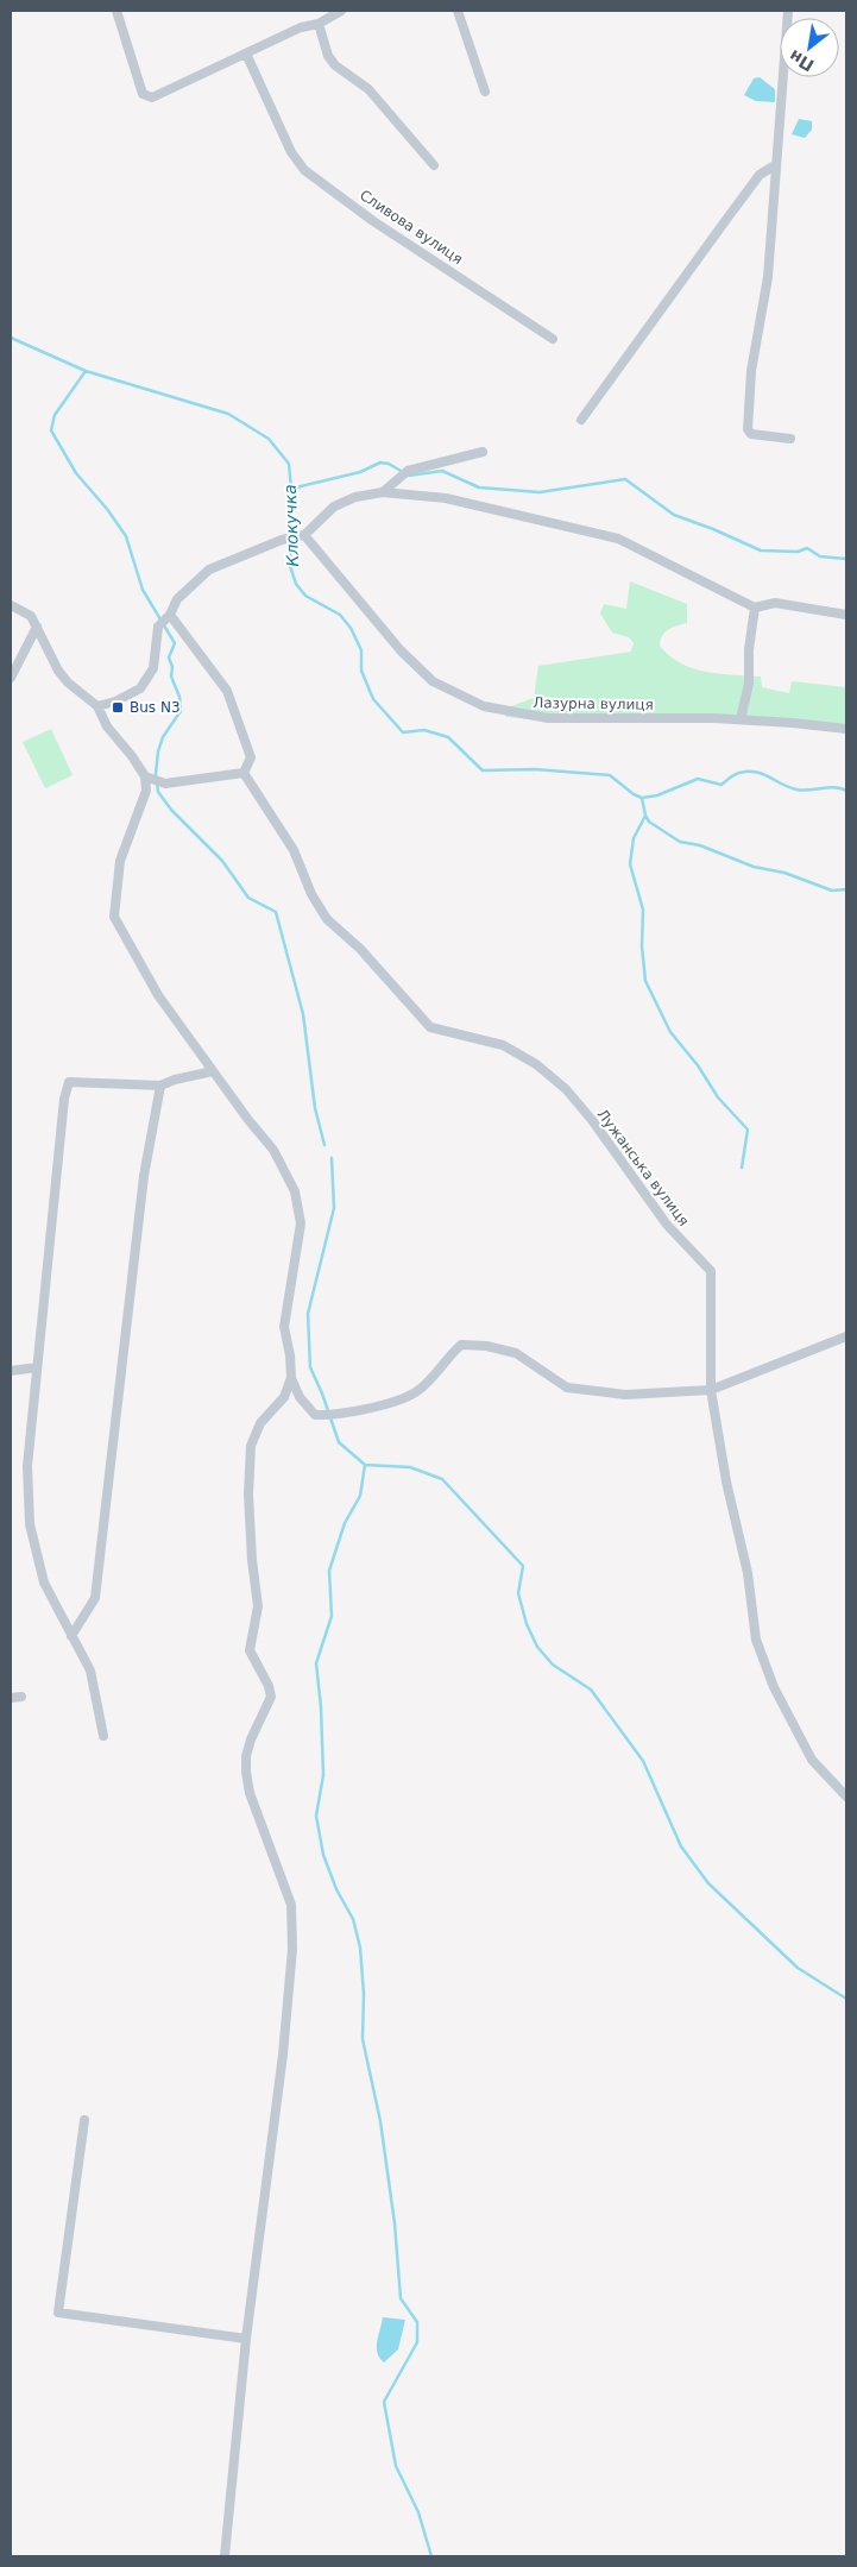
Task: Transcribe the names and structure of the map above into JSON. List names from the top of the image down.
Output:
{
  "streets": {
    "street": ["Сливова вулиця", "Лазурна вулиця", "Лужанська вулиця"]
  },
  "water": ["Клокучка"],
  "places": {
    "transit": ["Bus N3"]
  },
  "north": "bottom left"
}
